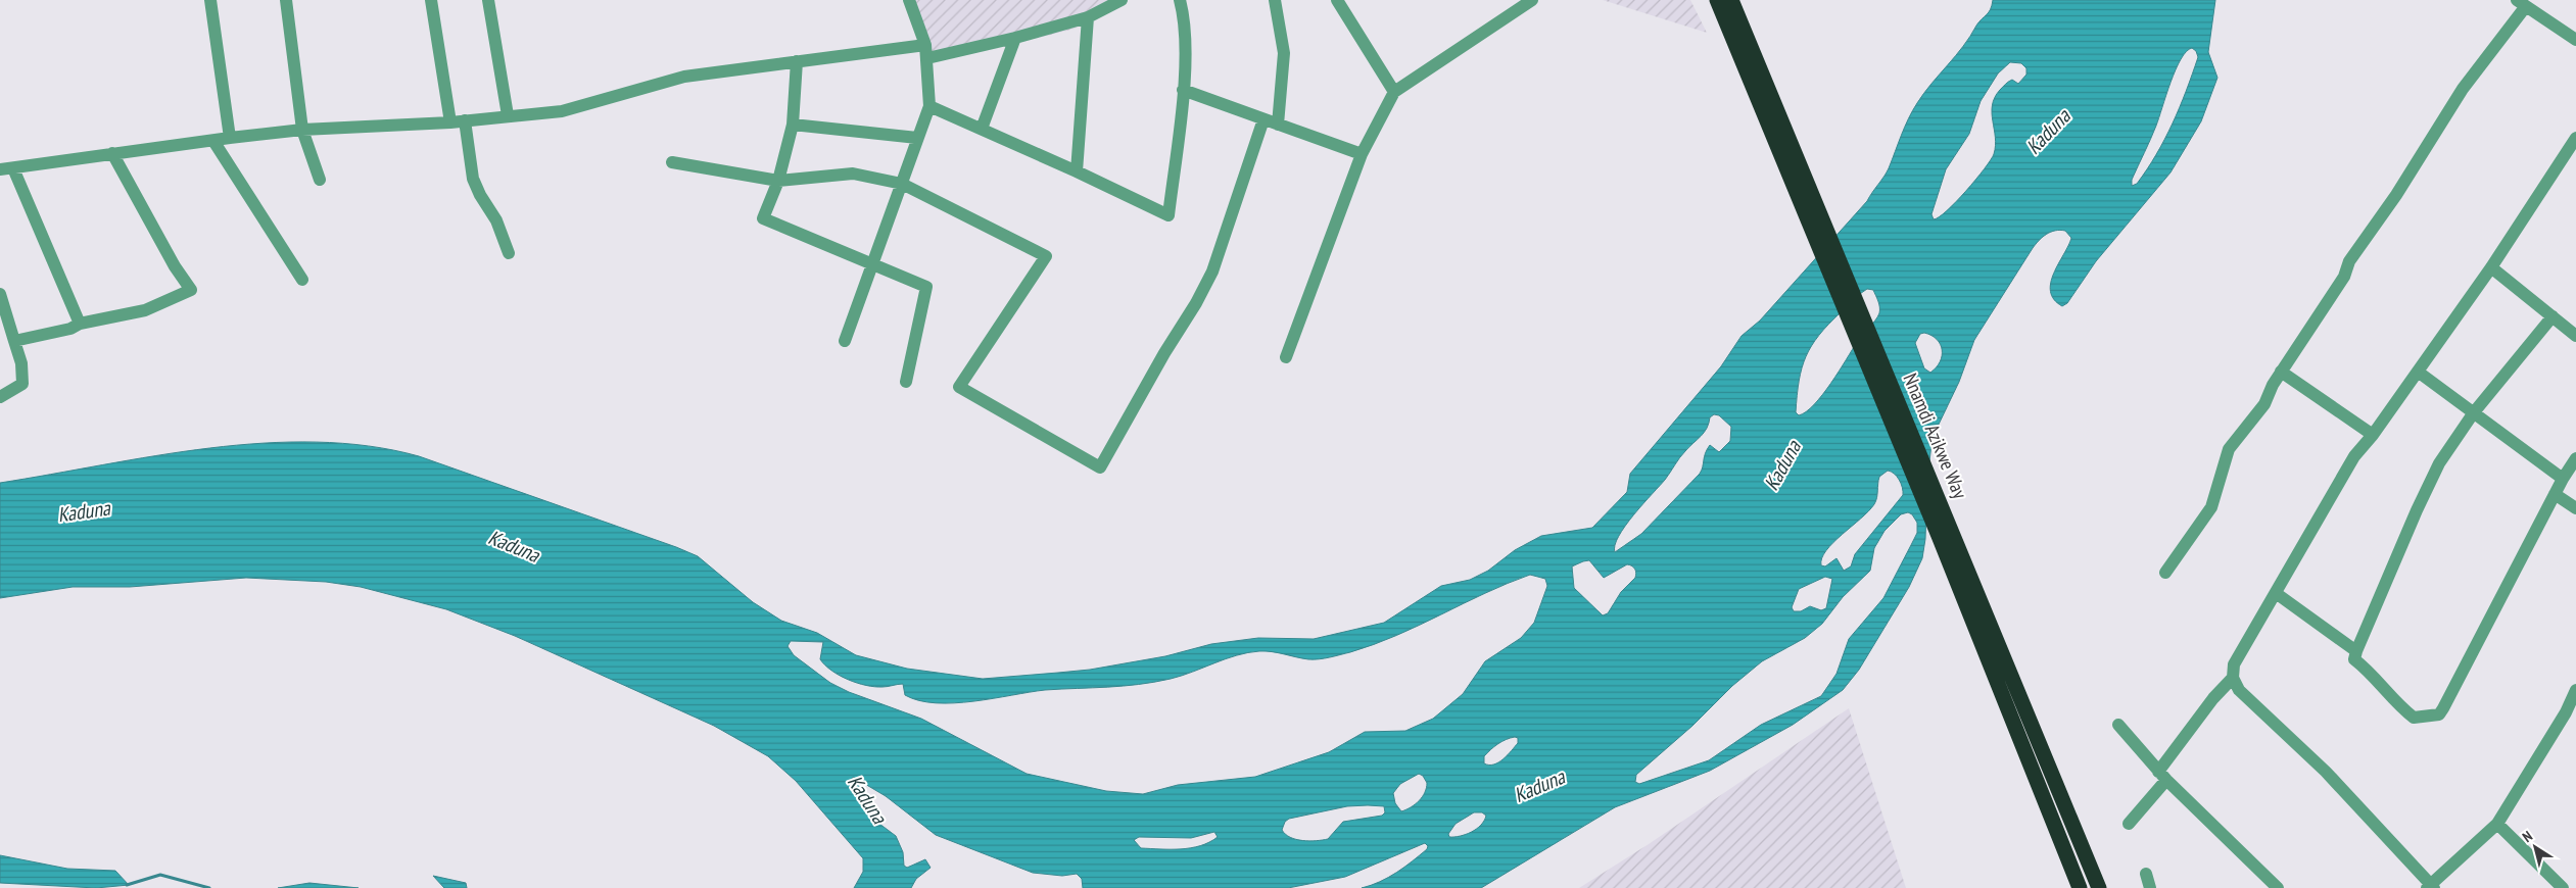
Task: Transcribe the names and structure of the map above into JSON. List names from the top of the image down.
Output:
{
  "streets": {
    "highway": ["Nnamdi Azikwe Way"]
  },
  "water": ["Kaduna"],
  "north": "top left"
}
